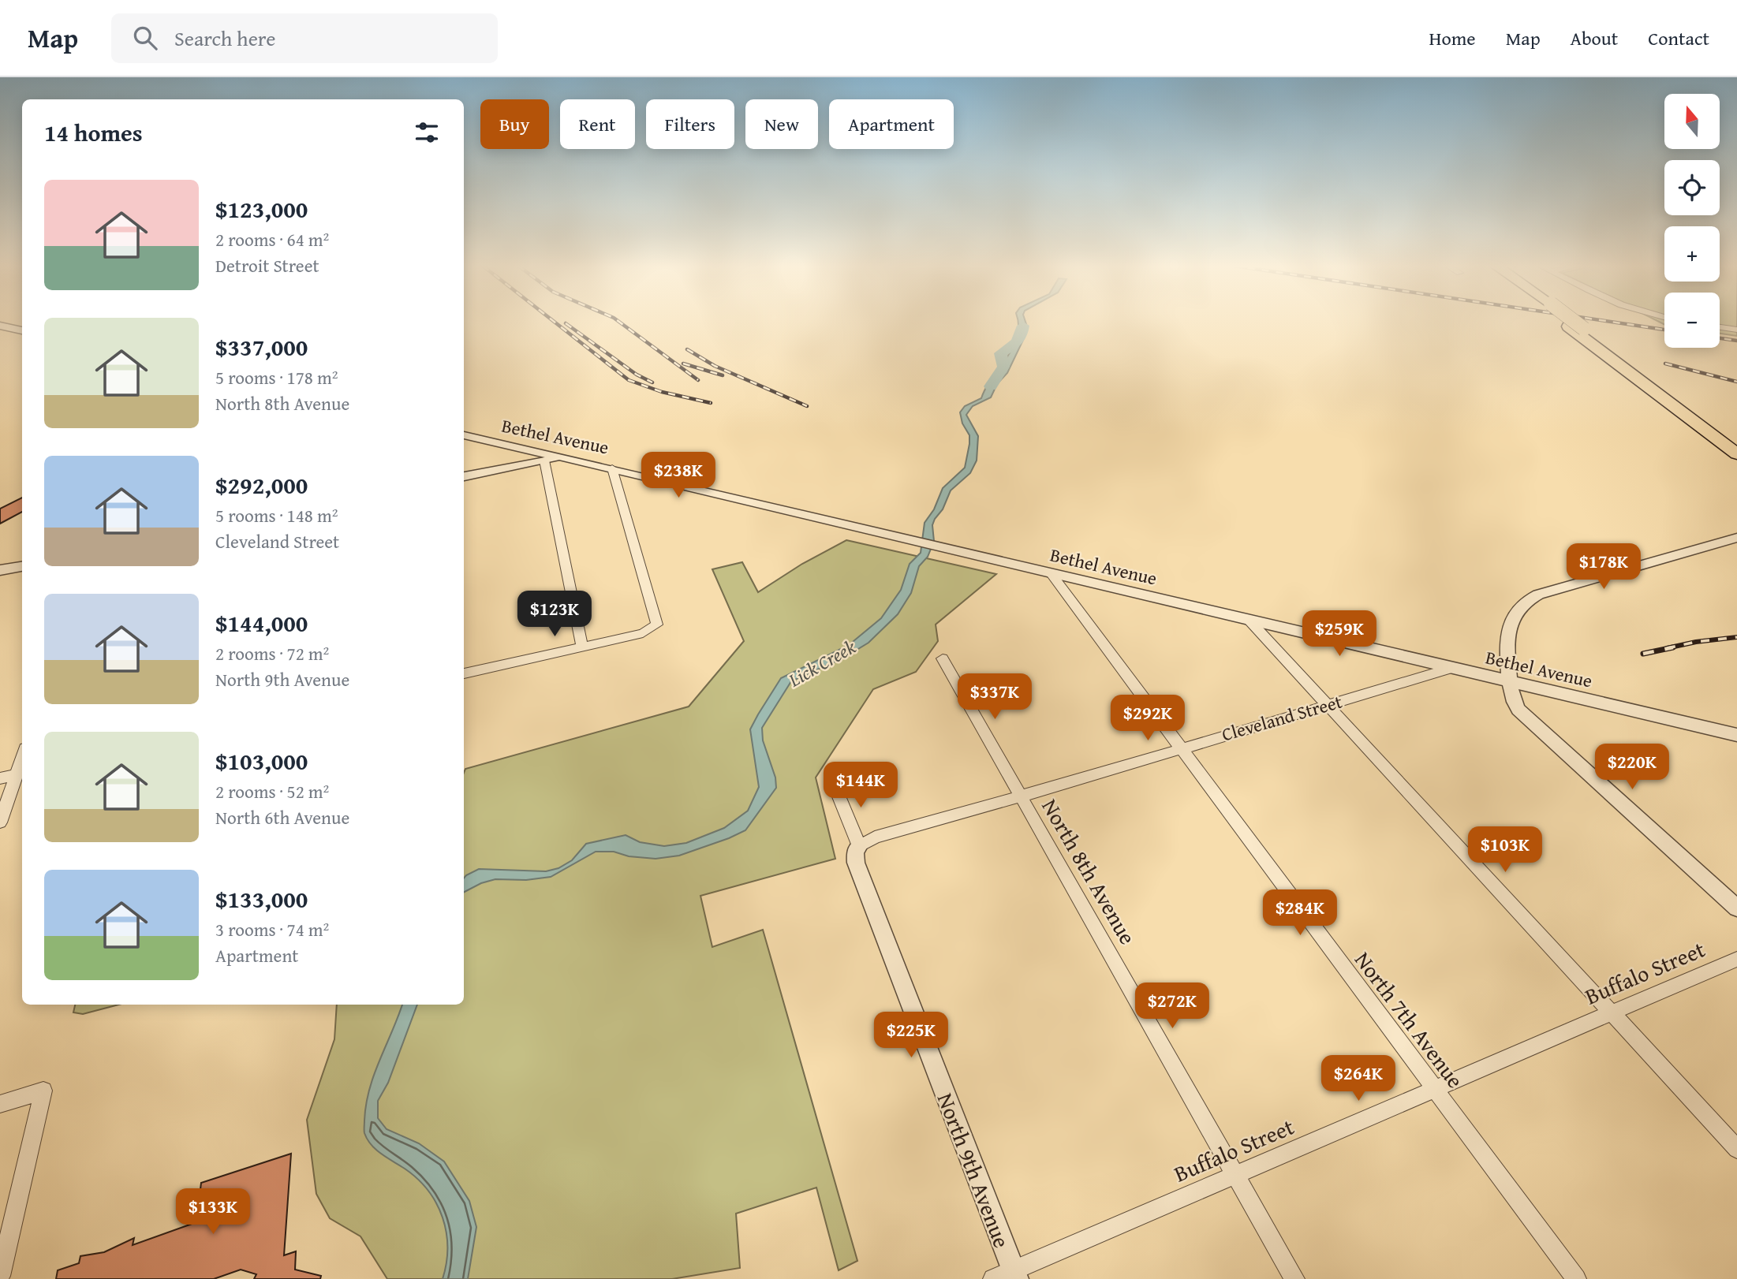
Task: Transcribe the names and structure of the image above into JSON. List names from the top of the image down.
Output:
{
  "streets": {
    "street": [
      "Bethel Avenue",
      "Cleveland Street",
      "North 8th Avenue",
      "Buffalo Street",
      "North 7th Avenue",
      "North 9th Avenue"
    ]
  },
  "crossings": [
    ["Bethel Avenue", "Cleveland Street"],
    ["Bethel Avenue", "North 7th Avenue"],
    ["Cleveland Street", "North 8th Avenue"],
    ["Cleveland Street", "North 7th Avenue"],
    ["Cleveland Street", "North 9th Avenue"],
    ["North 8th Avenue", "Buffalo Street"],
    ["Buffalo Street", "North 7th Avenue"],
    ["Buffalo Street", "North 9th Avenue"]
  ],
  "water": ["Lick Creek"],
  "north": "top",
  "page": {
    "header": "Map",
    "search": "Search here",
    "nav": [
      "Home",
      "Map",
      "About",
      "Contact"
    ],
    "map_buttons": ["+", "−"],
    "chip": [
      "Buy",
      "Rent",
      "Filters",
      "New",
      "Apartment"
    ],
    "heading": "14 homes",
    "list": [
      {
        "name": "$123,000",
        "note": "2 rooms · 64 m² · Detroit Street"
      },
      {
        "name": "$337,000",
        "note": "5 rooms · 178 m² · North 8th Avenue"
      },
      {
        "name": "$292,000",
        "note": "5 rooms · 148 m² · Cleveland Street"
      },
      {
        "name": "$144,000",
        "note": "2 rooms · 72 m² · North 9th Avenue"
      },
      {
        "name": "$103,000",
        "note": "2 rooms · 52 m² · North 6th Avenue"
      },
      {
        "name": "$133,000",
        "note": "3 rooms · 74 m² · Apartment"
      }
    ],
    "price": [
      "$238K",
      "$178K",
      "$123K",
      "$259K",
      "$337K",
      "$292K",
      "$220K",
      "$144K",
      "$103K",
      "$284K",
      "$272K",
      "$225K",
      "$264K",
      "$133K"
    ]
  }
}
